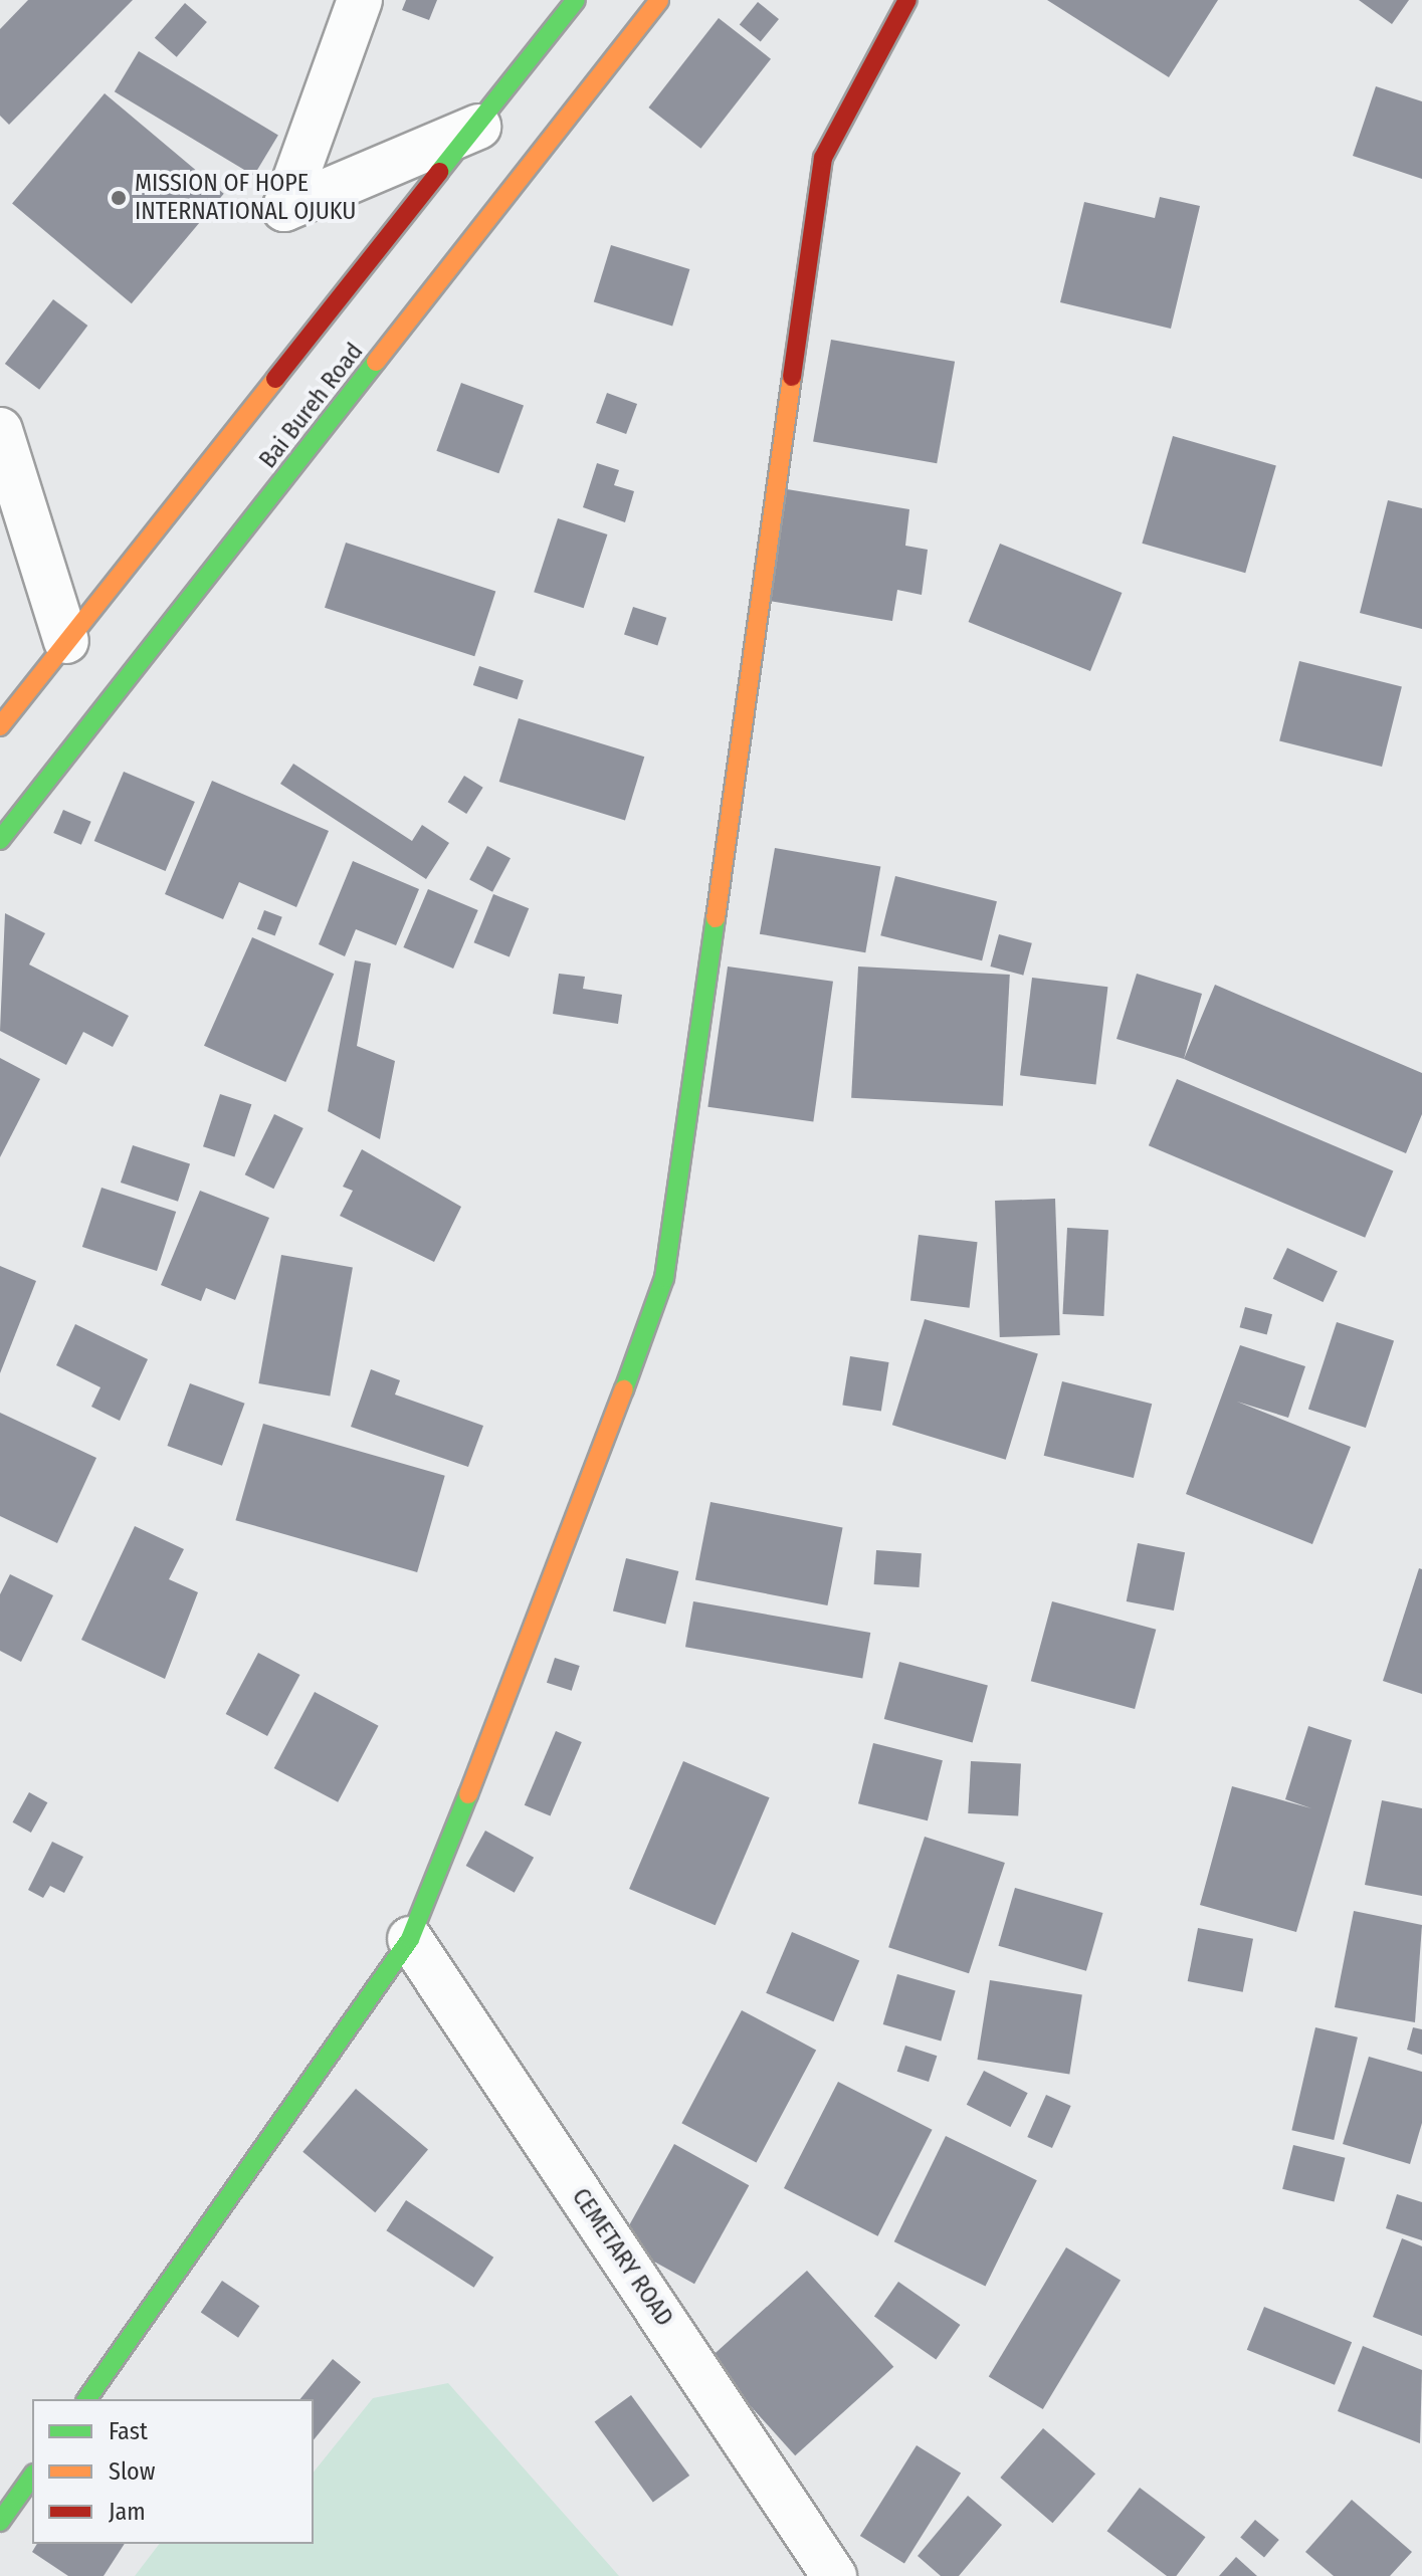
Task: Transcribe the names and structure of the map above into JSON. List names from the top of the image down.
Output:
{
  "streets": {
    "main road": ["Bai Bureh Road"],
    "street": ["CEMETARY ROAD"]
  },
  "places": ["MISSION OF HOPE INTERNATIONAL OJUKU"],
  "legend": ["Fast", "Slow", "Jam"]
}
